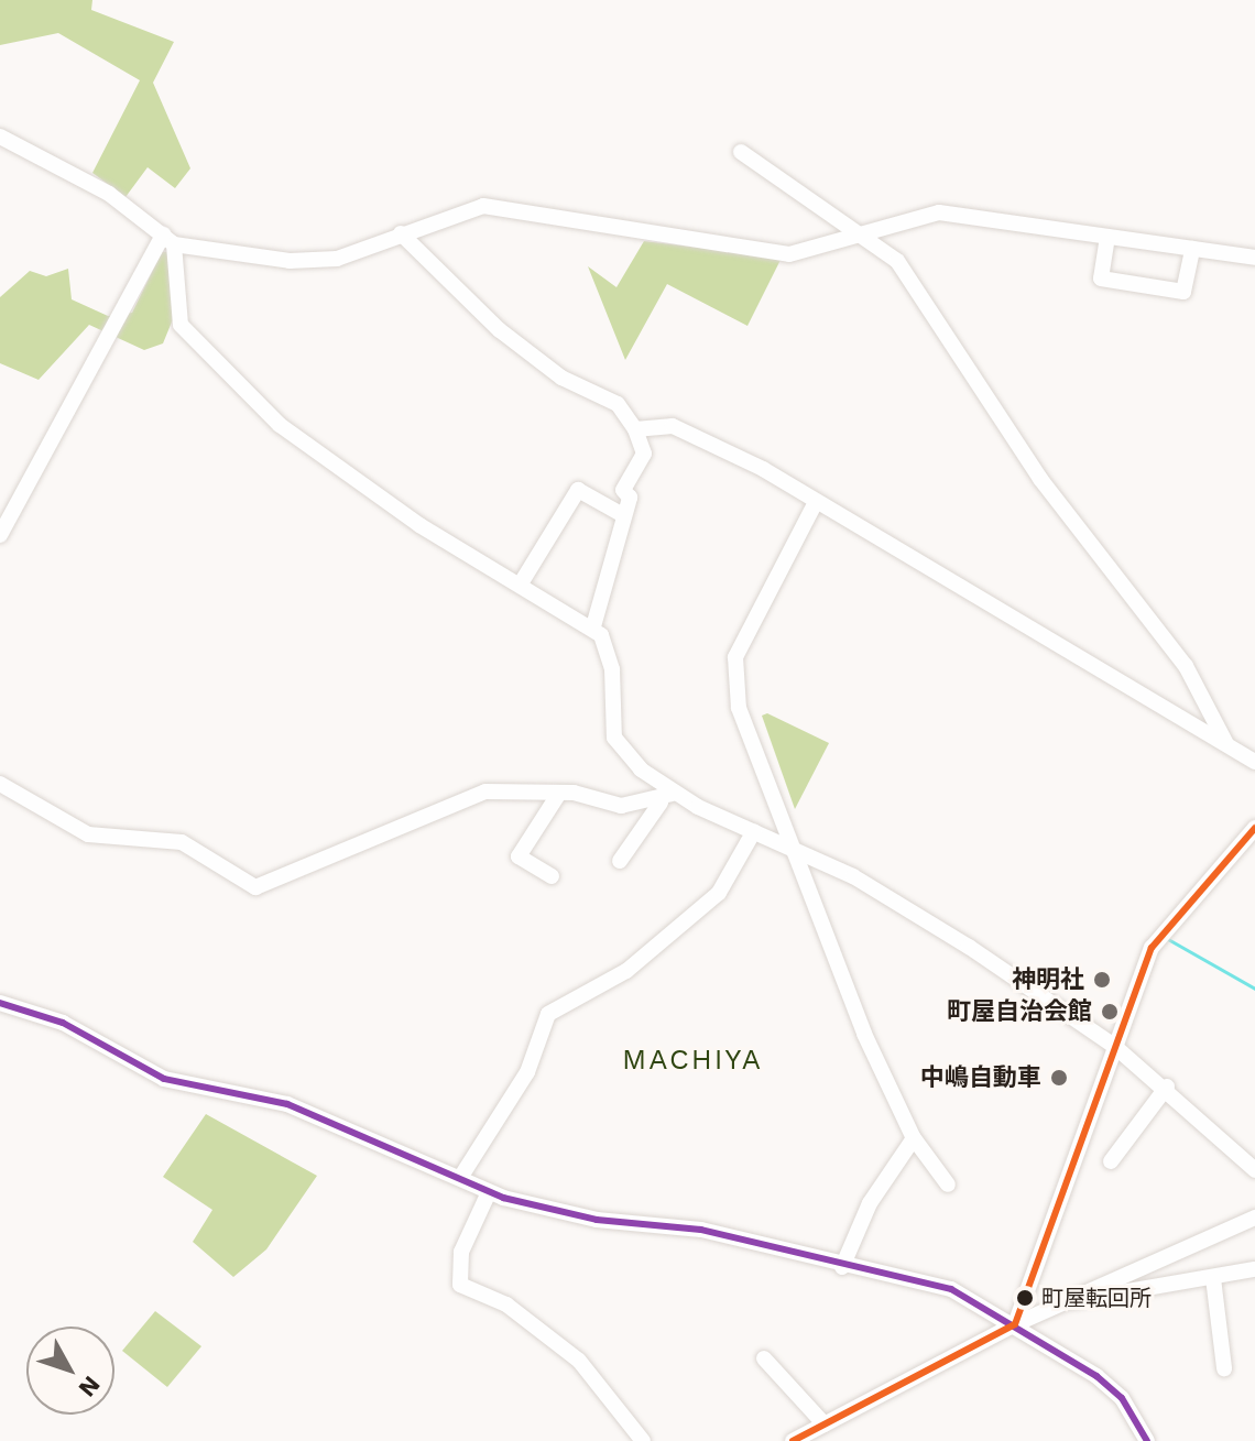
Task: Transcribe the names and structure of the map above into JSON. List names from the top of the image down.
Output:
{
  "districts": ["MACHIYA"],
  "places": [
    "神明社",
    "町屋自治会館",
    "中嶋自動車",
    "町屋転回所"
  ],
  "north": "bottom right"
}
